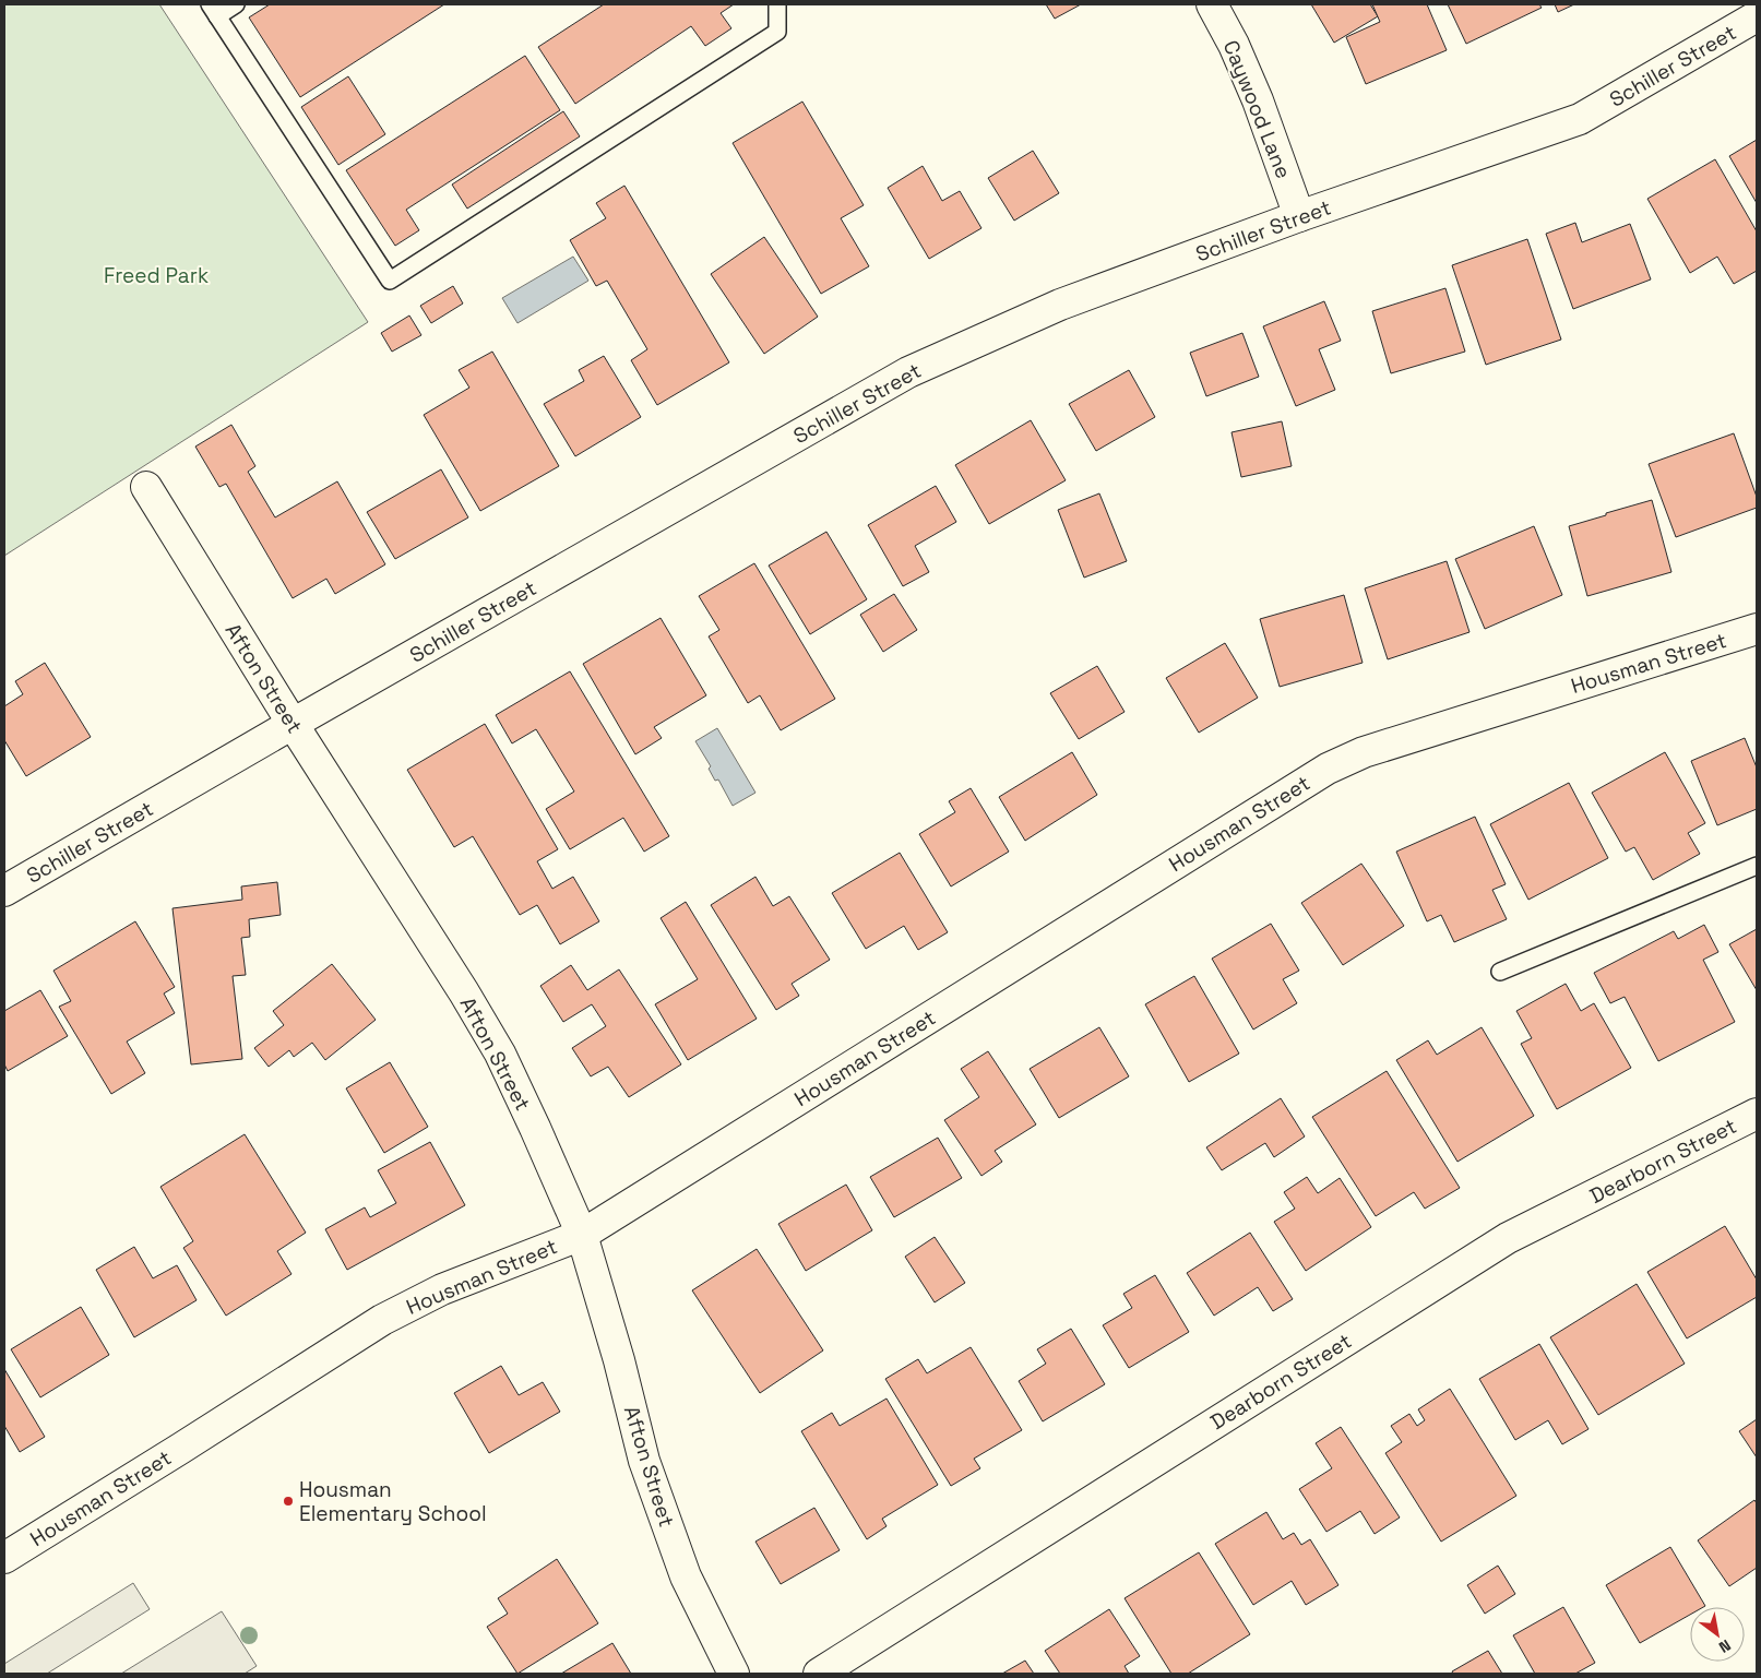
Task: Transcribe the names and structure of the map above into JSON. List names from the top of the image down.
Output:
{
  "streets": {
    "street": [
      "Schiller Street",
      "Caywood Lane",
      "Housman Street",
      "Afton Street",
      "Dearborn Street"
    ]
  },
  "crossings": [
    ["Schiller Street", "Caywood Lane"],
    ["Schiller Street", "Afton Street"],
    ["Housman Street", "Afton Street"]
  ],
  "parks": ["Freed Park"],
  "places": ["Housman Elementary School"],
  "north": "bottom right"
}
